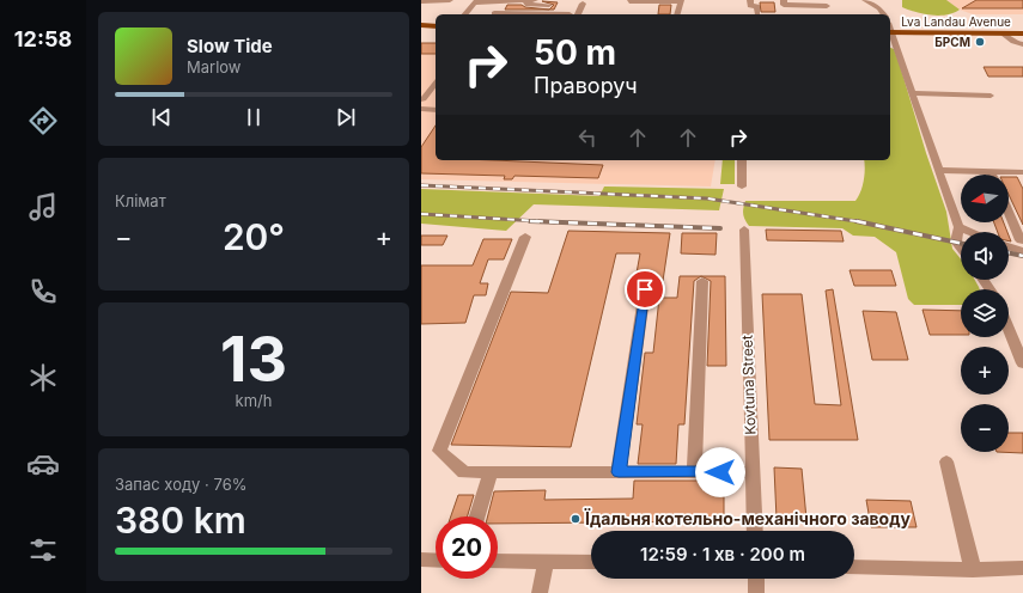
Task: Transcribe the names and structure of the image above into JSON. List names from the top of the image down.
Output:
{
  "streets": {
    "main road": ["Lva Landau Avenue"],
    "street": ["Kovtuna Street"]
  },
  "places": ["БРСМ", "Їдальня котельно-механічного заводу"],
  "north": "left",
  "page": {
    "tabs": "12:58",
    "turn": ["50 m", "Праворуч"],
    "song": ["Slow Tide", "Marlow"],
    "tile": [
      "Клімат",
      ["13", "km/h"],
      ["Запас ходу · 76%", "380 km"]
    ],
    "map_buttons": ["+", "−"],
    "heat": ["−", "20°", "+"],
    "limit": "20",
    "trip": "12:59 · 1 хв · 200 m"
  }
}
